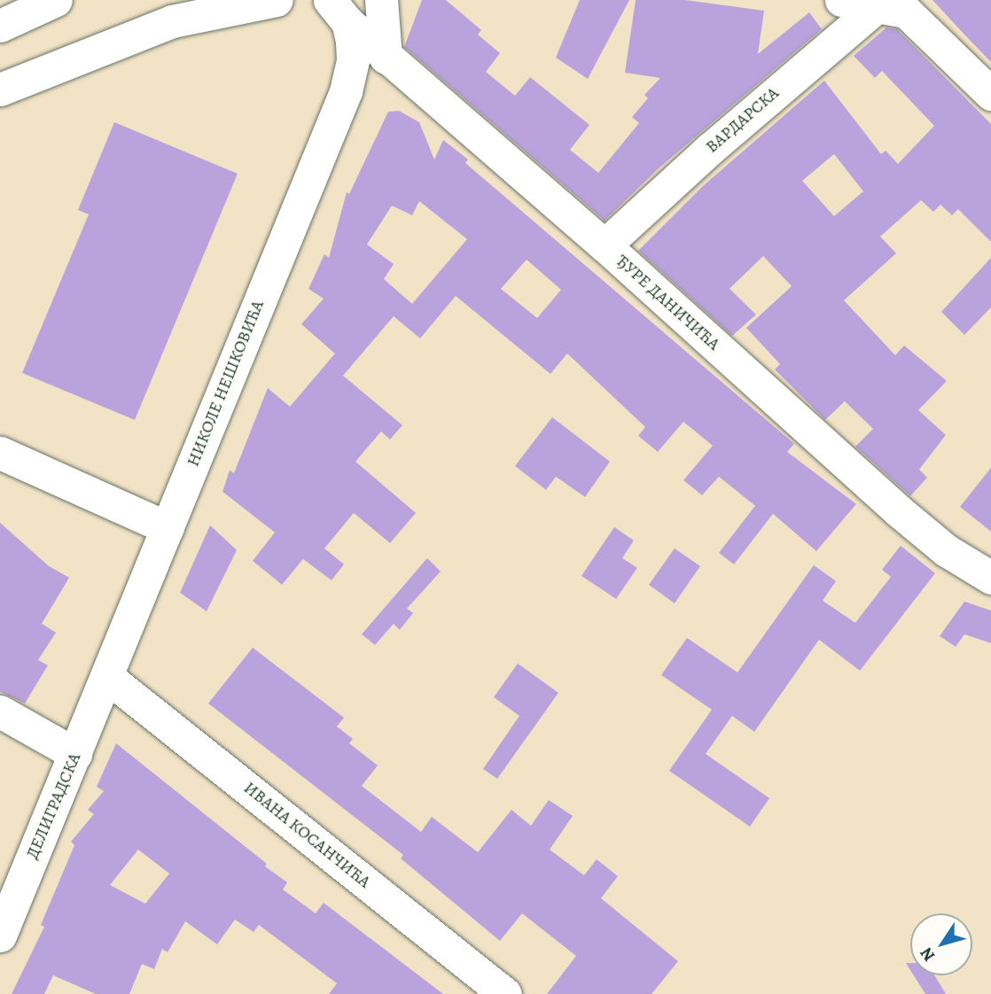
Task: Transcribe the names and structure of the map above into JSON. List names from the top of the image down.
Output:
{
  "streets": {
    "street": [
      "ВАРДАРСКА",
      "ЂУРЕ ДАНИЧИЋА",
      "НИКОЛЕ НЕШКОВИЋА",
      "ДЕЛИГРАДСКА",
      "ИВАНА КОСАНЧИЋА"
    ]
  },
  "crossings": [
    ["ВАРДАРСКА", "ЂУРЕ ДАНИЧИЋА"],
    ["ЂУРЕ ДАНИЧИЋА", "НИКОЛЕ НЕШКОВИЋА"],
    ["НИКОЛЕ НЕШКОВИЋА", "ДЕЛИГРАДСКА"],
    ["НИКОЛЕ НЕШКОВИЋА", "ИВАНА КОСАНЧИЋА"],
    ["ДЕЛИГРАДСКА", "ИВАНА КОСАНЧИЋА"]
  ],
  "north": "bottom left"
}
